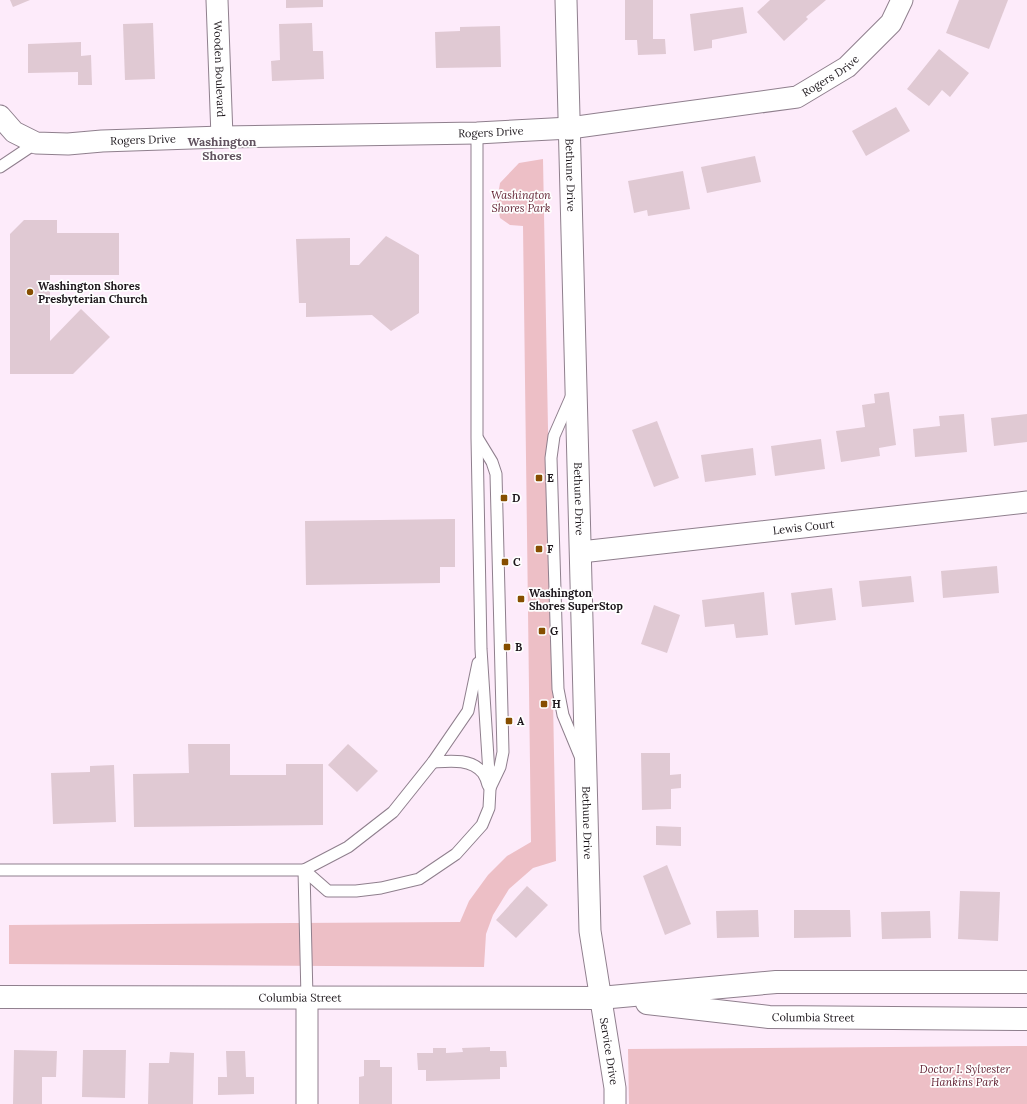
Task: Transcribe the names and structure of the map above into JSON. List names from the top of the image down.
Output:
{
  "streets": {
    "street": [
      "Wooden Boulevard",
      "Rogers Drive",
      "Bethune Drive",
      "Lewis Court",
      "Columbia Street",
      "Service Drive"
    ]
  },
  "crossings": [
    ["Wooden Boulevard", "Rogers Drive"],
    ["Rogers Drive", "Bethune Drive"],
    ["Bethune Drive", "Lewis Court"],
    ["Bethune Drive", "Columbia Street"],
    ["Bethune Drive", "Service Drive"],
    ["Columbia Street", "Service Drive"]
  ],
  "districts": ["Washington Shores"],
  "parks": ["Washington Shores Park", "Doctor I. Sylvester Hankins Park"],
  "places": {
    "other": ["Washington Shores Presbyterian Church"],
    "transit": [
      "E",
      "D",
      "F",
      "C",
      "Washington Shores SuperStop",
      "G",
      "B",
      "H",
      "A"
    ]
  }
}
